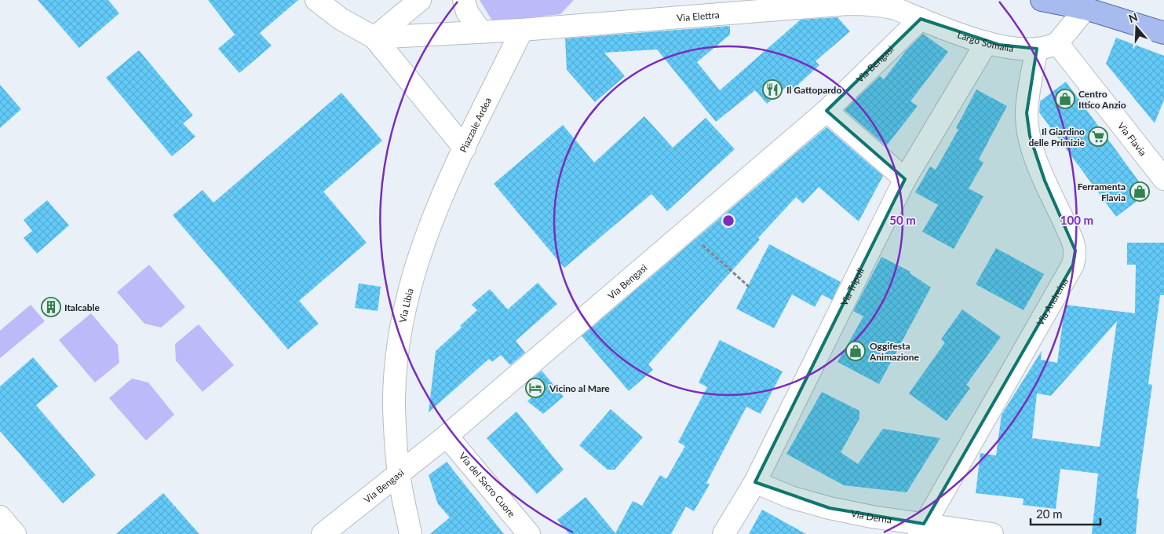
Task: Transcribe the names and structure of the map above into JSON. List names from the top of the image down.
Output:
{
  "streets": {
    "street": [
      "Via Elettra",
      "Largo Somalia",
      "Via Bengasi",
      "Piazzale Ardea",
      "Via Flavia",
      "Via Tripoli",
      "Via Andreina",
      "Via Libia",
      "Via del Sacro Cuore",
      "Via Derna"
    ]
  },
  "crossings": [
    ["Via Elettra", "Largo Somalia"],
    ["Via Elettra", "Piazzale Ardea"],
    ["Largo Somalia", "Via Bengasi"],
    ["Largo Somalia", "Via Flavia"],
    ["Largo Somalia", "Via Tripoli"],
    ["Largo Somalia", "Via Andreina"],
    ["Via Bengasi", "Via Libia"],
    ["Via Bengasi", "Via del Sacro Cuore"],
    ["Piazzale Ardea", "Via Libia"],
    ["Via Tripoli", "Via Derna"],
    ["Via Andreina", "Via Derna"]
  ],
  "places": {
    "restaurant": ["Il Gattopardo"],
    "shop": ["Centro Ittico Anzio", "Ferramenta Flavia", "Oggifesta Animazione"],
    "supermarket": ["Il Giardino delle Primizie"],
    "building": ["Italcable"],
    "hotel": ["Vicino al Mare"]
  },
  "scale_bar": "20 m",
  "north": "top",
  "rings": ["50 m", "100 m"]
}
